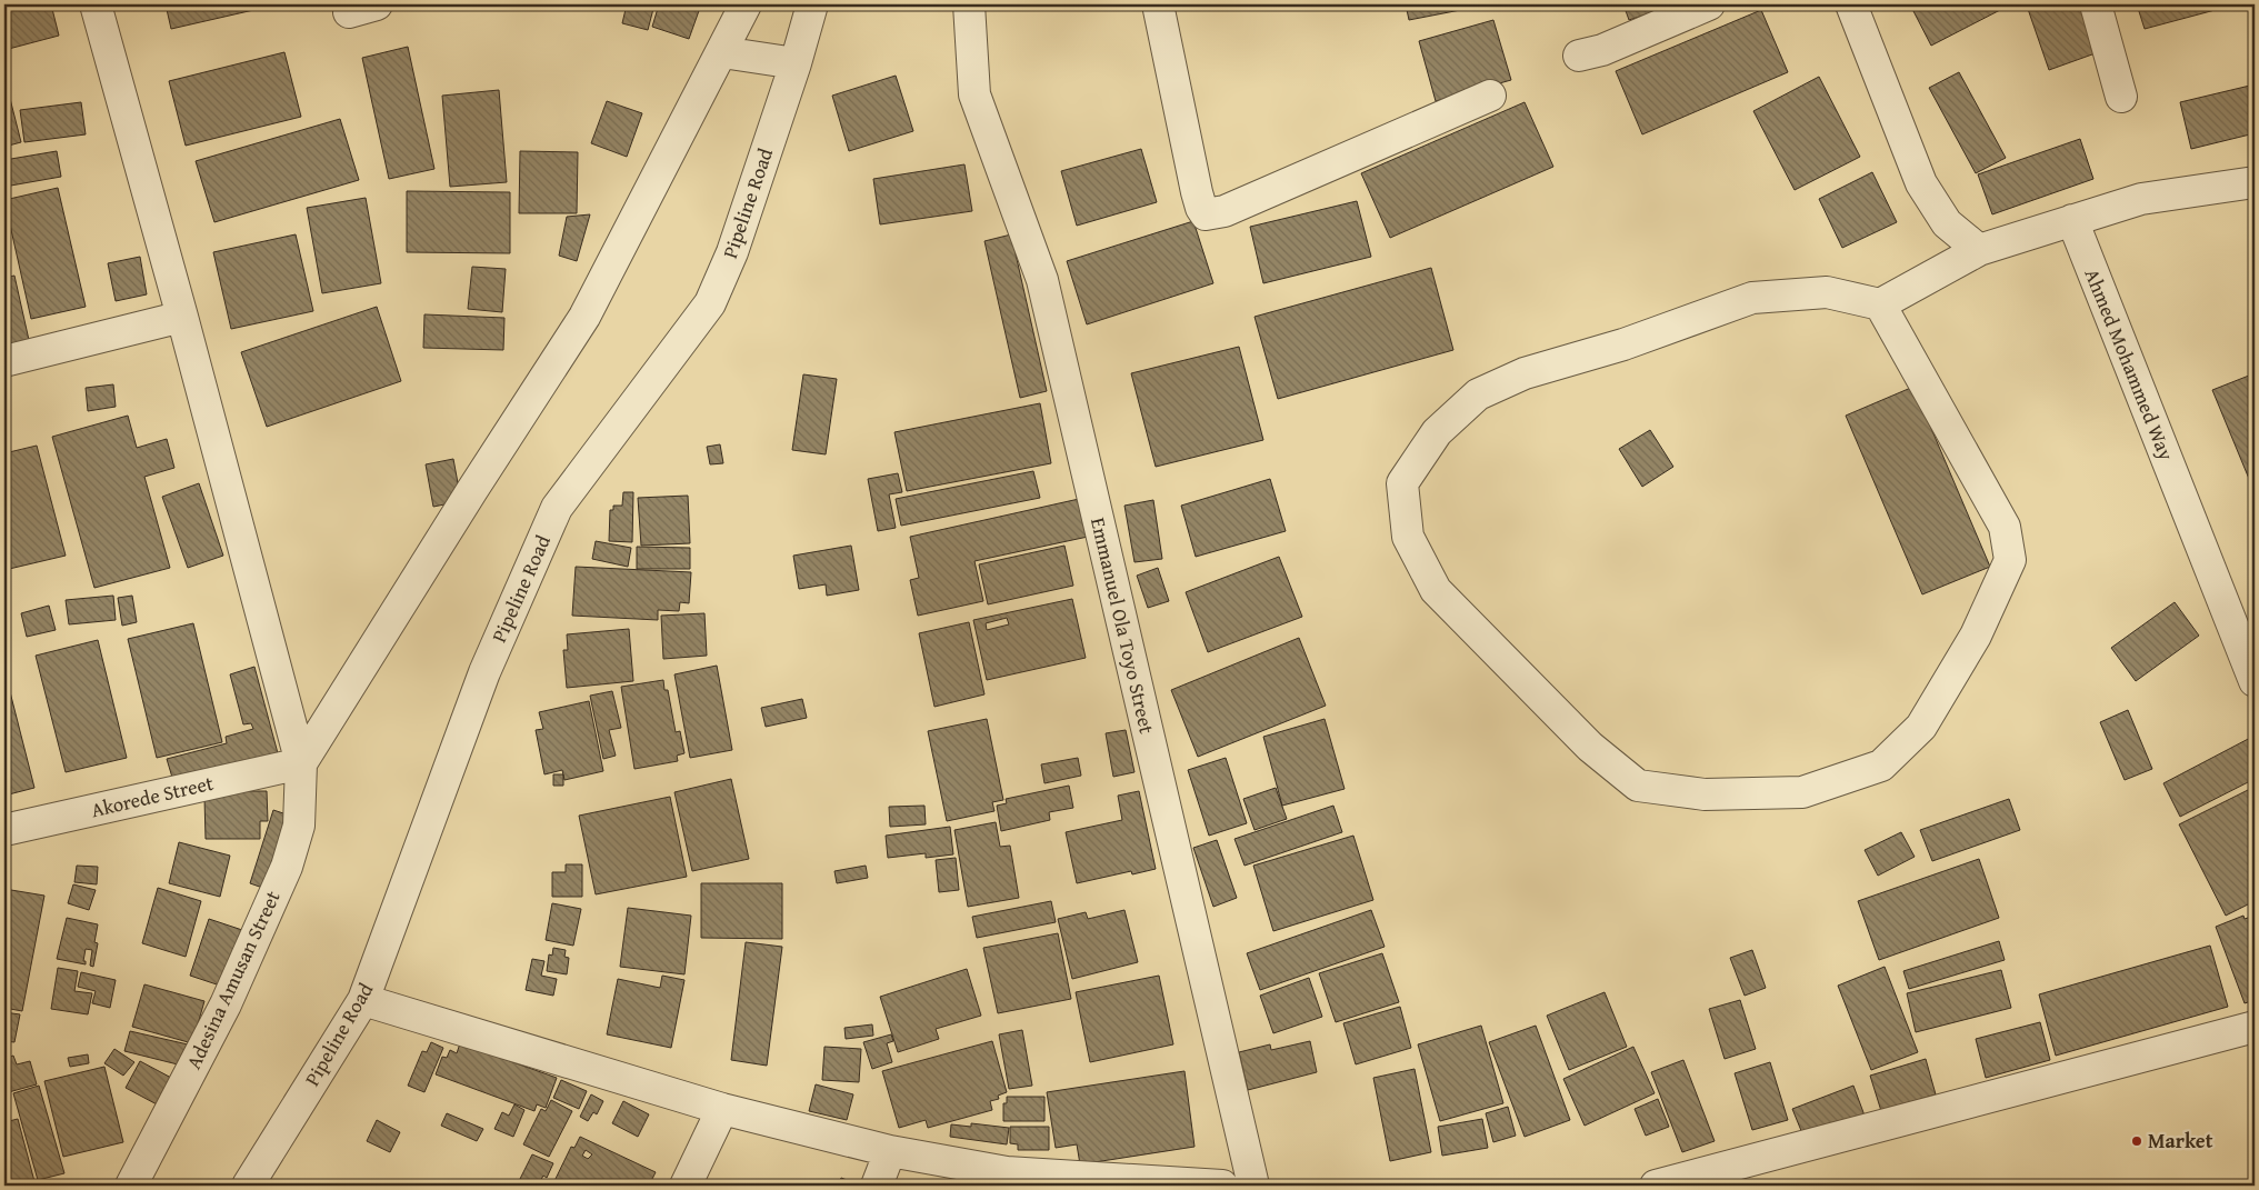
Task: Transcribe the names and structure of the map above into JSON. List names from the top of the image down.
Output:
{
  "streets": {
    "street": [
      "Pipeline Road",
      "Ahmed Mohammed Way",
      "Emmanuel Ola Toyo Street",
      "Akorede Street",
      "Adesina Amusan Street"
    ]
  },
  "crossings": [
    ["Akorede Street", "Adesina Amusan Street"]
  ],
  "places": ["Market"]
}
